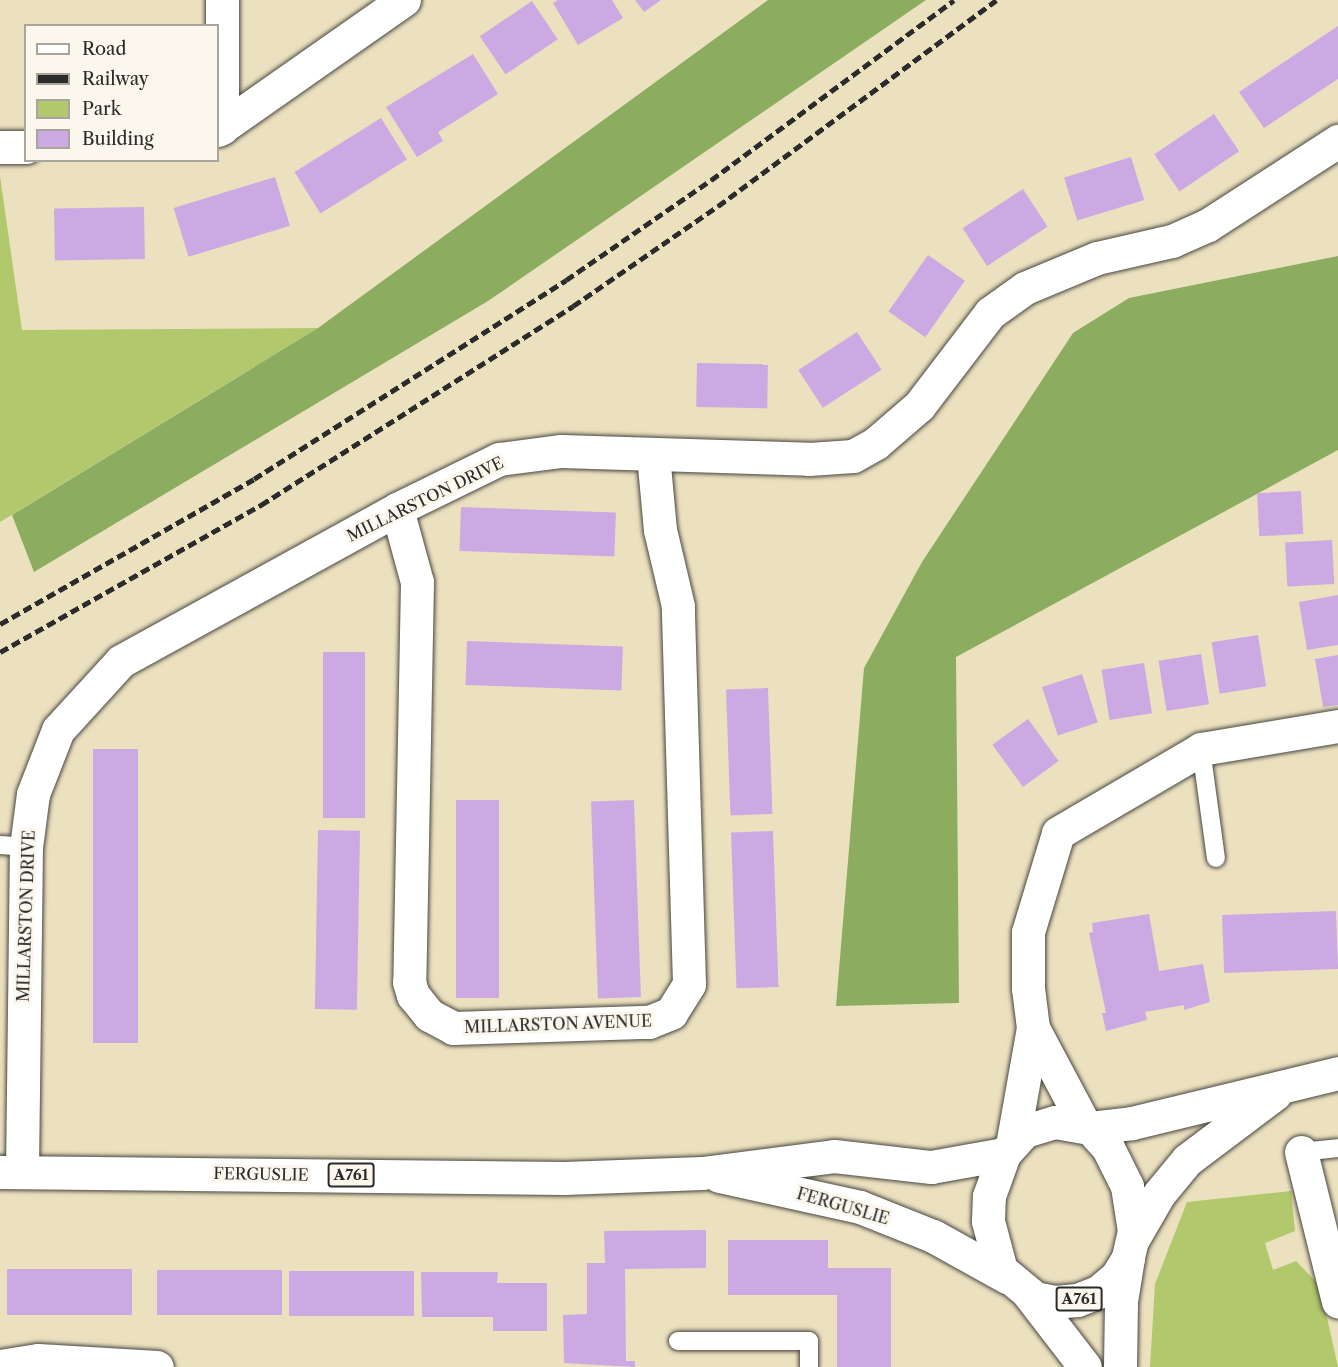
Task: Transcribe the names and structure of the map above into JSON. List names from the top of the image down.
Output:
{
  "streets": {
    "street": [
      "MILLARSTON DRIVE",
      "MILLARSTON AVENUE",
      "FERGUSLIE",
      "A761"
    ]
  },
  "crossings": [
    ["MILLARSTON DRIVE", "MILLARSTON AVENUE"],
    ["MILLARSTON DRIVE", "FERGUSLIE"],
    ["FERGUSLIE", "A761"]
  ],
  "legend": [
    "Road",
    "Railway",
    "Park",
    "Building"
  ]
}
